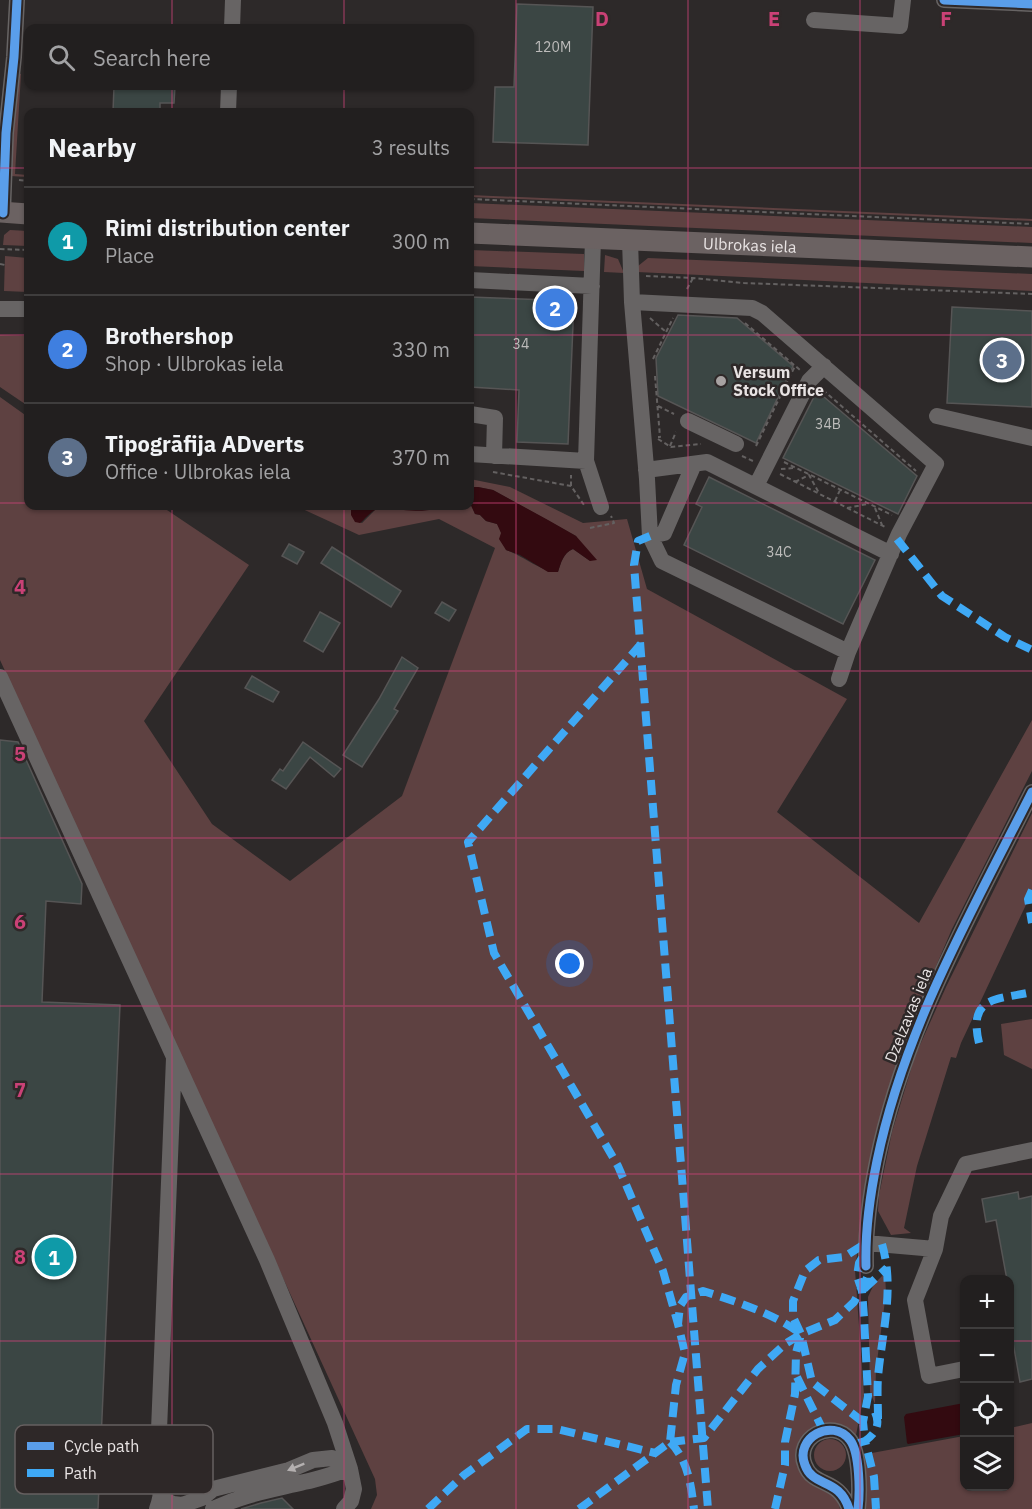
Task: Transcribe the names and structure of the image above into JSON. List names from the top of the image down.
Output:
{
  "streets": {
    "main road": ["Ulbrokas iela"],
    "street": ["Dzelzavas iela"]
  },
  "places": ["Versum Stock Office"],
  "house_numbers": [
    "120M",
    "34",
    "34B",
    "34C"
  ],
  "legend": ["Cycle path", "Path"],
  "page": {
    "search": "Search here",
    "heading": ["Nearby", "3 results"],
    "list": [
      {
        "mark": "1",
        "name": "Rimi distribution center",
        "note": "Place",
        "value": "300 m"
      },
      {
        "mark": "2",
        "name": "Brothershop",
        "note": "Shop · Ulbrokas iela",
        "value": "330 m"
      },
      {
        "mark": "3",
        "name": "Tipogrāfija ADverts",
        "note": "Office · Ulbrokas iela",
        "value": "370 m"
      }
    ],
    "pins": ["2", "3", "1"],
    "map_buttons": ["+", "−"]
  },
  "grid": {
    "columns": ["D", "E", "F"],
    "rows": [
      "4",
      "5",
      "6",
      "7",
      "8"
    ]
  }
}
